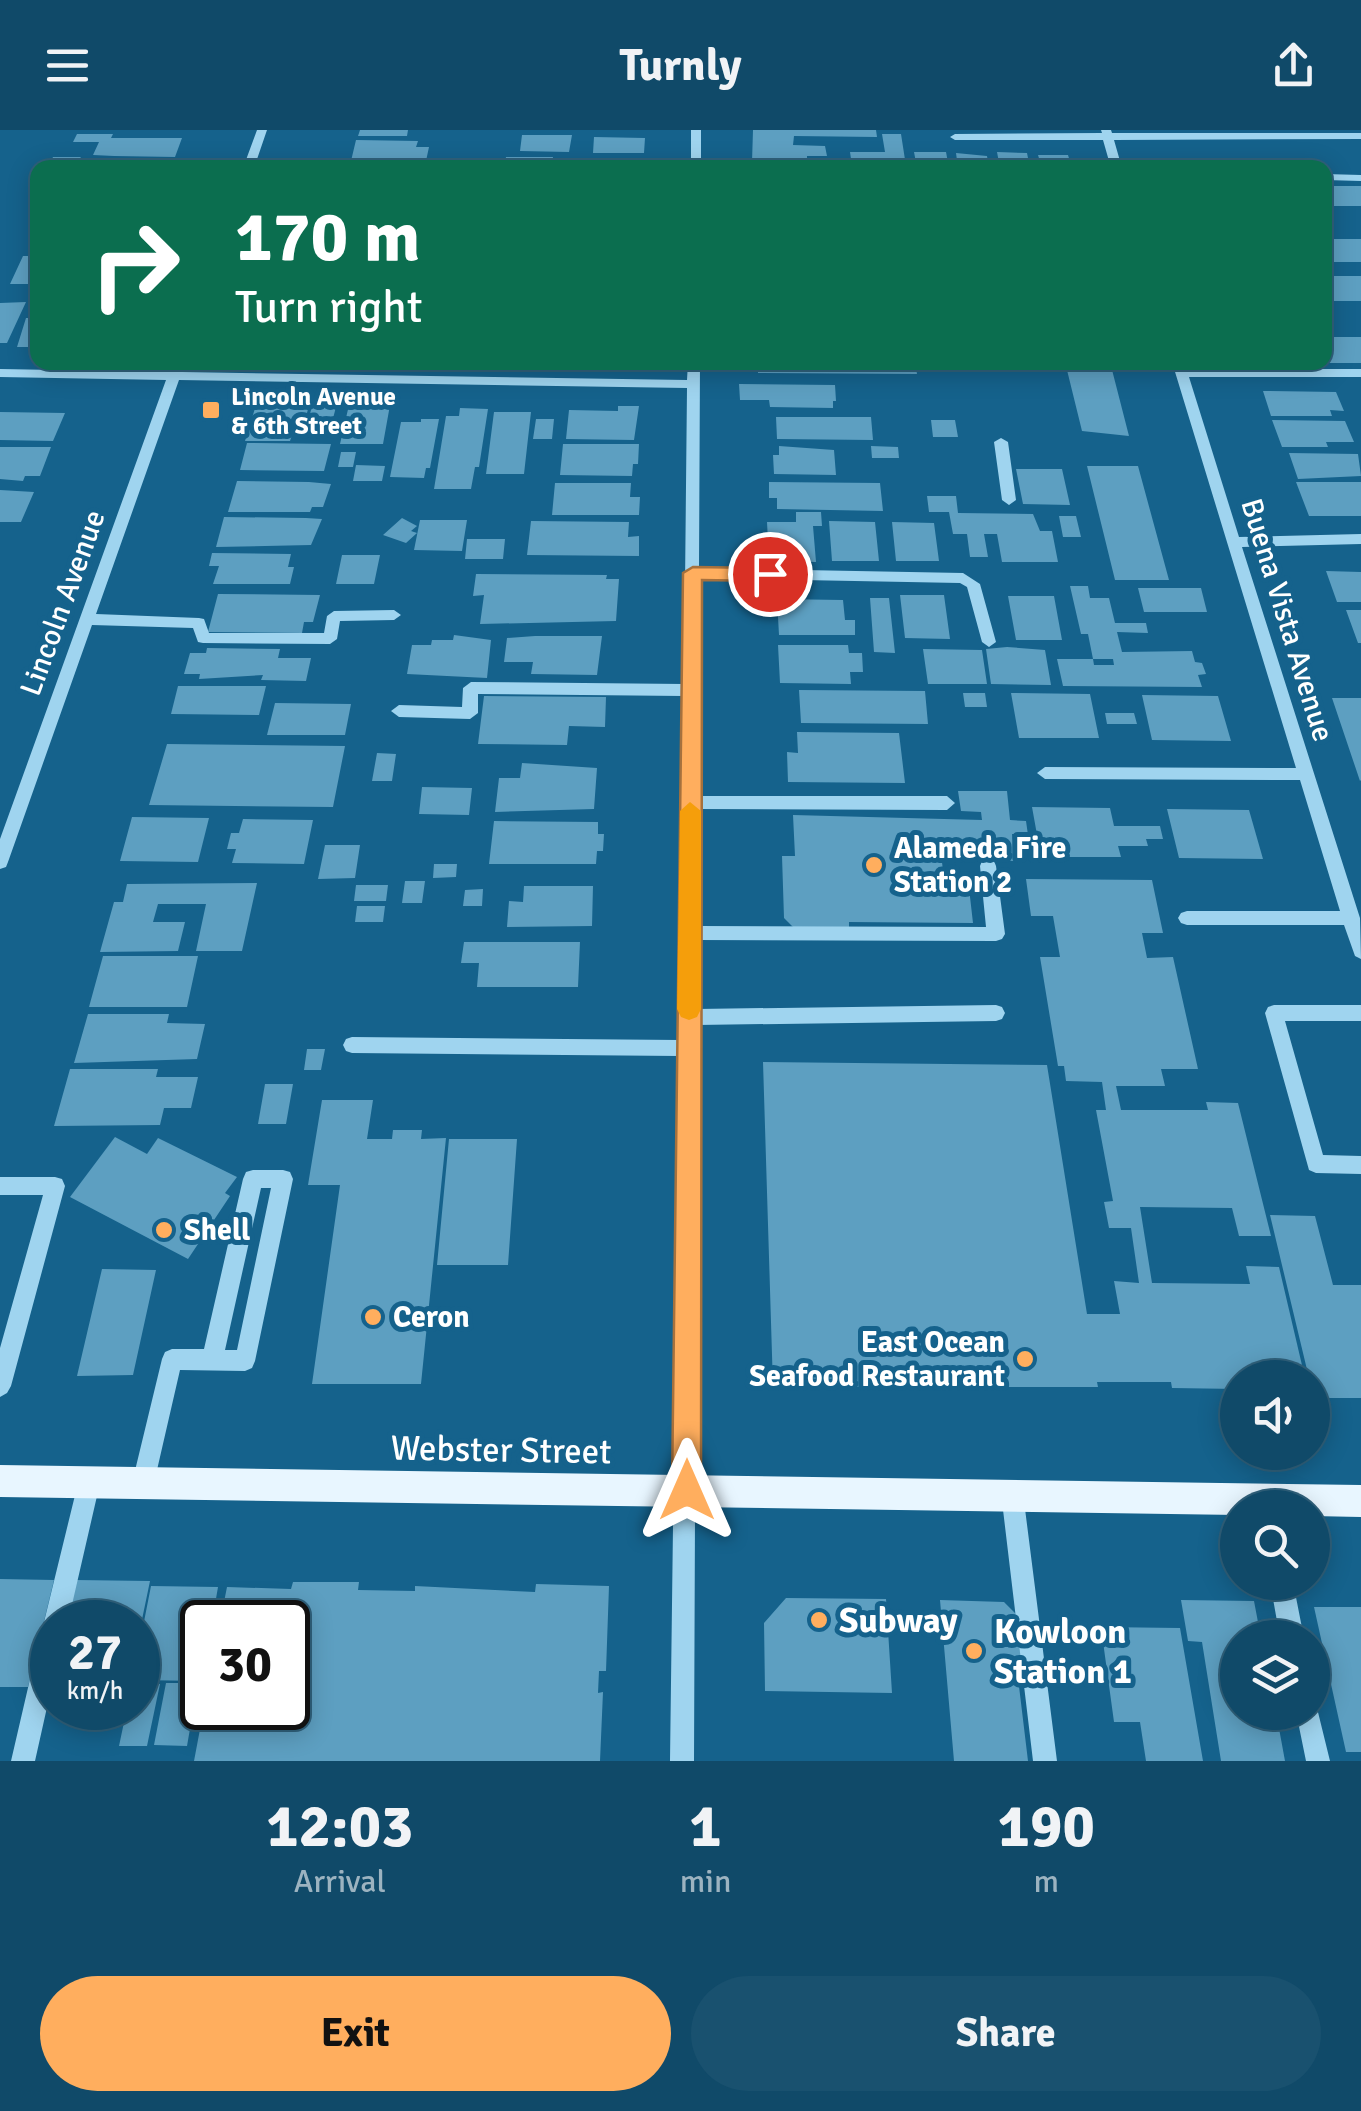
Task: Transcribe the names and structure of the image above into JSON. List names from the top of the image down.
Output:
{
  "streets": {
    "main road": ["Webster Street"],
    "street": ["Lincoln Avenue", "Buena Vista Avenue"]
  },
  "places": {
    "transit": ["Lincoln Avenue & 6th Street"],
    "other": [
      "Alameda Fire Station 2",
      "Shell",
      "Ceron",
      "East Ocean Seafood Restaurant",
      "Subway",
      "Kowloon Station 1"
    ]
  },
  "page": {
    "header": "Turnly",
    "turn": ["170 m", "Turn right"],
    "speed": "27 km/h",
    "limit": "30",
    "eta": [
      "12:03",
      "Arrival",
      "1",
      "min",
      "190",
      "m"
    ],
    "buttons": ["Exit", "Share"]
  }
}
